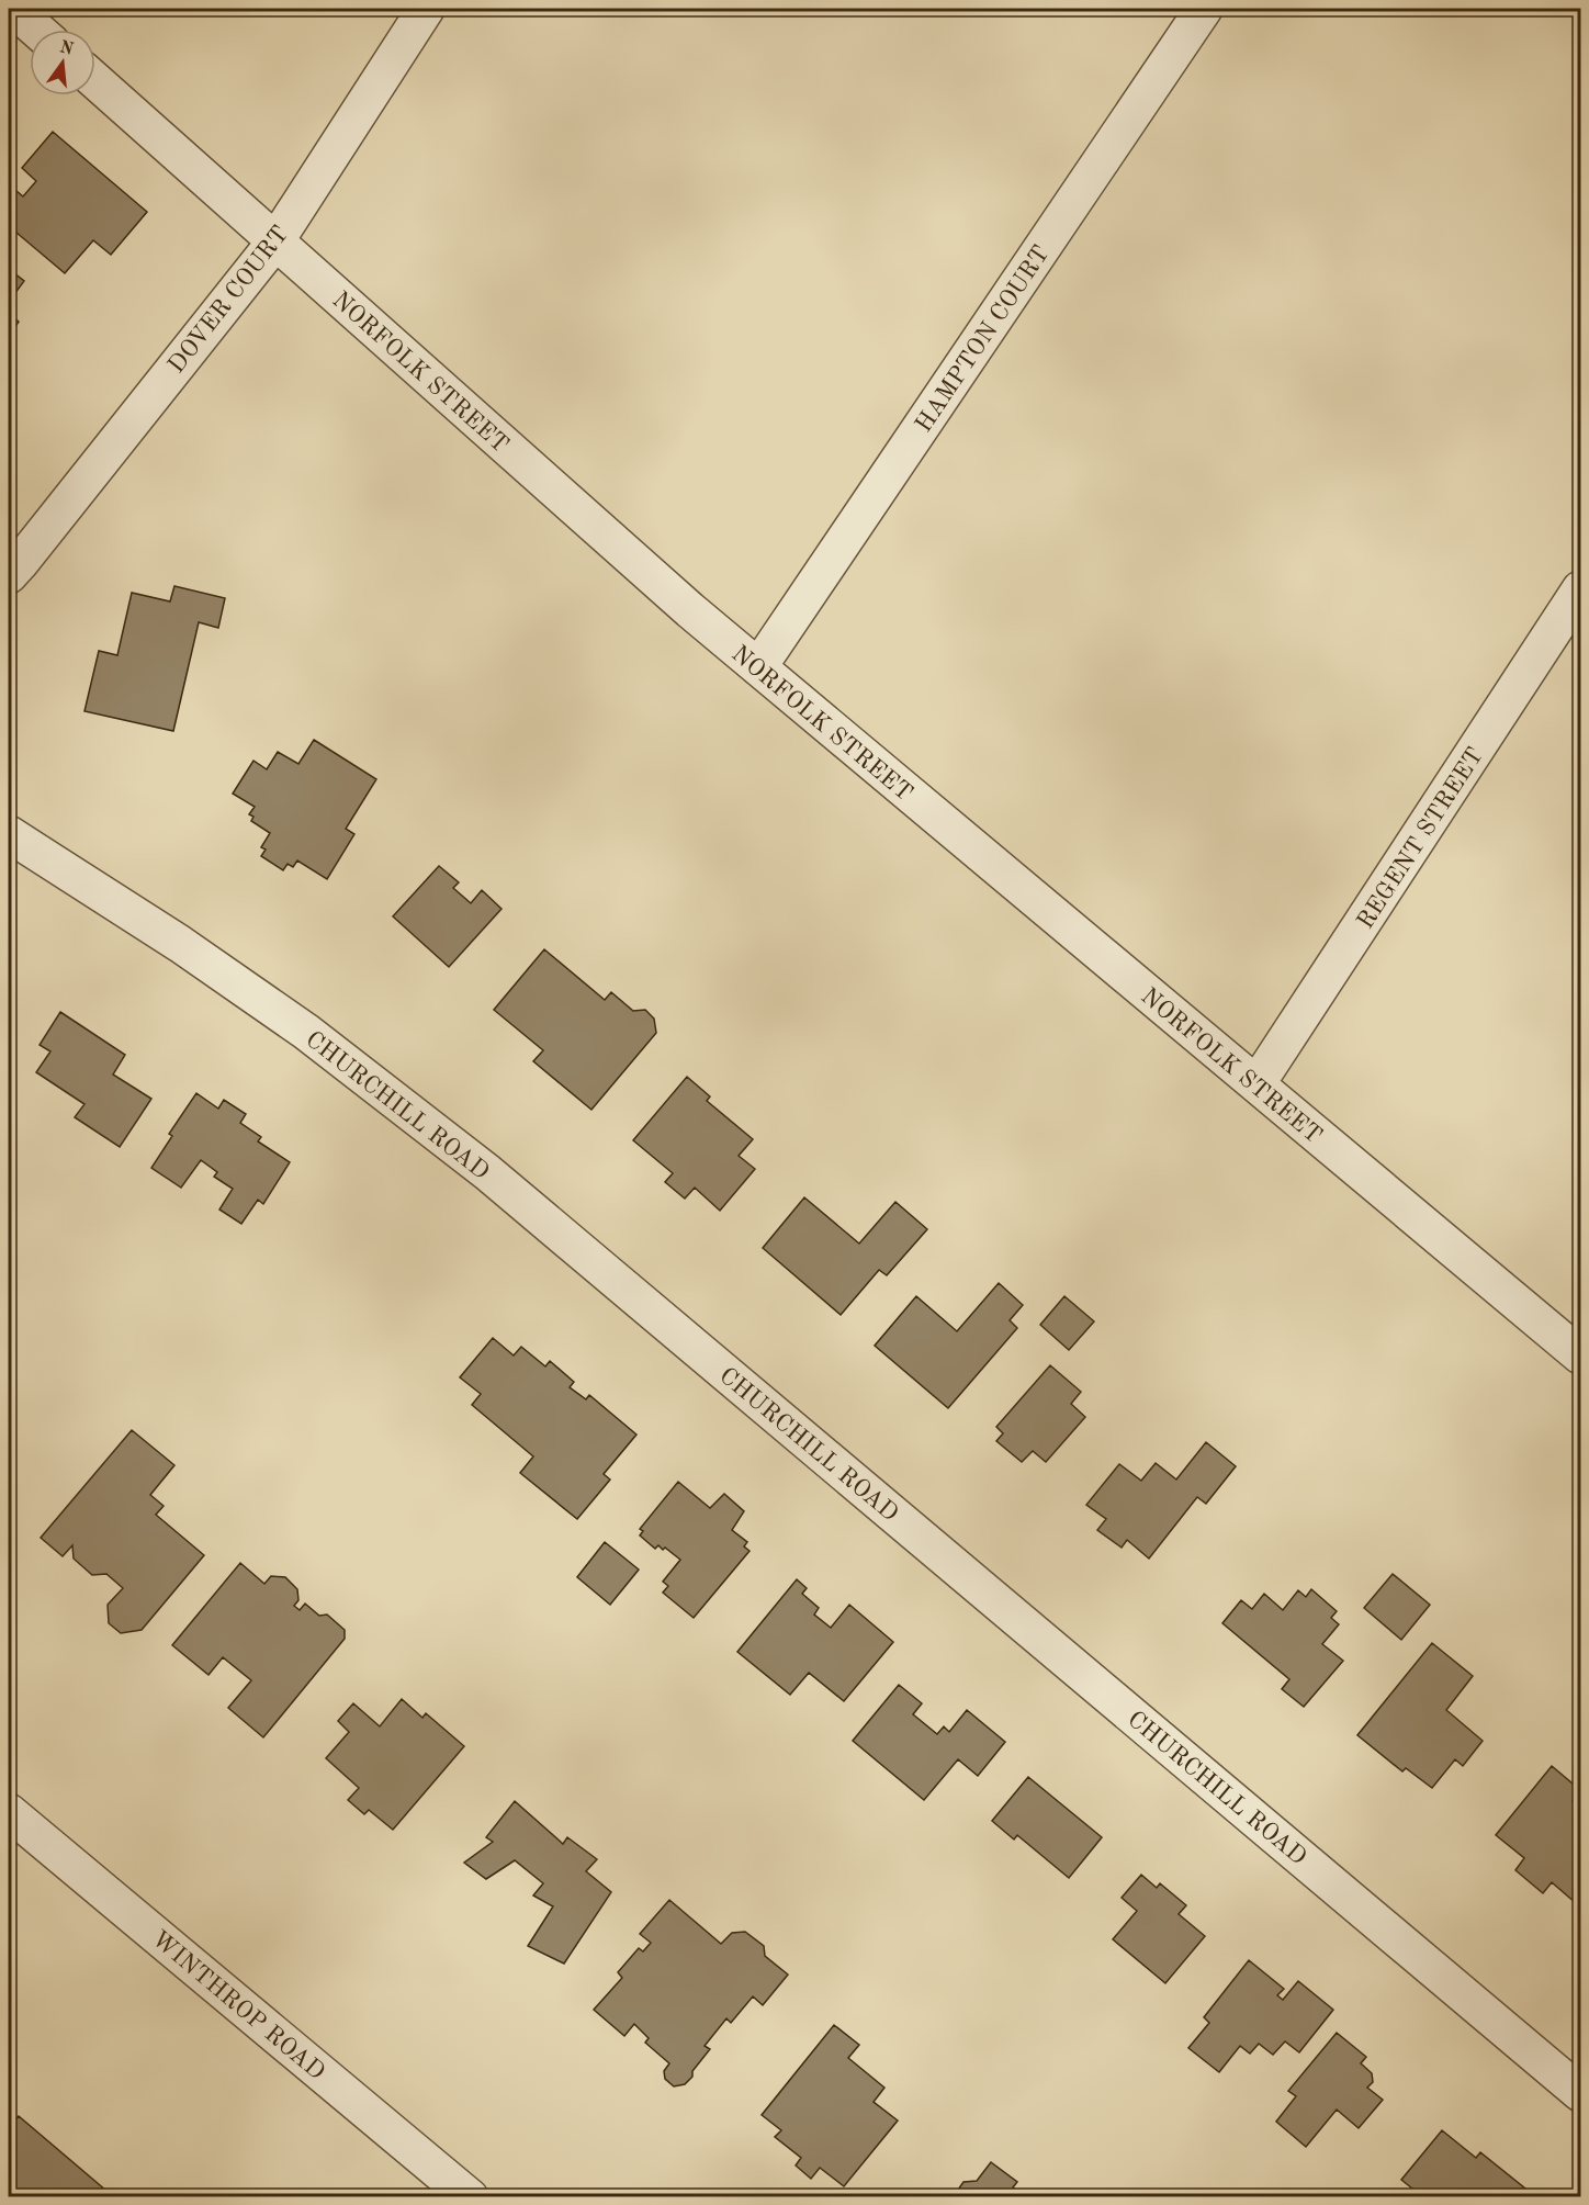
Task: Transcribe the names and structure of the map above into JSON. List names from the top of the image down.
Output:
{
  "streets": {
    "street": [
      "DOVER COURT",
      "HAMPTON COURT",
      "NORFOLK STREET",
      "REGENT STREET",
      "CHURCHILL ROAD",
      "WINTHROP ROAD"
    ]
  },
  "crossings": [
    ["DOVER COURT", "NORFOLK STREET"],
    ["HAMPTON COURT", "NORFOLK STREET"],
    ["NORFOLK STREET", "REGENT STREET"]
  ],
  "north": "top"
}
